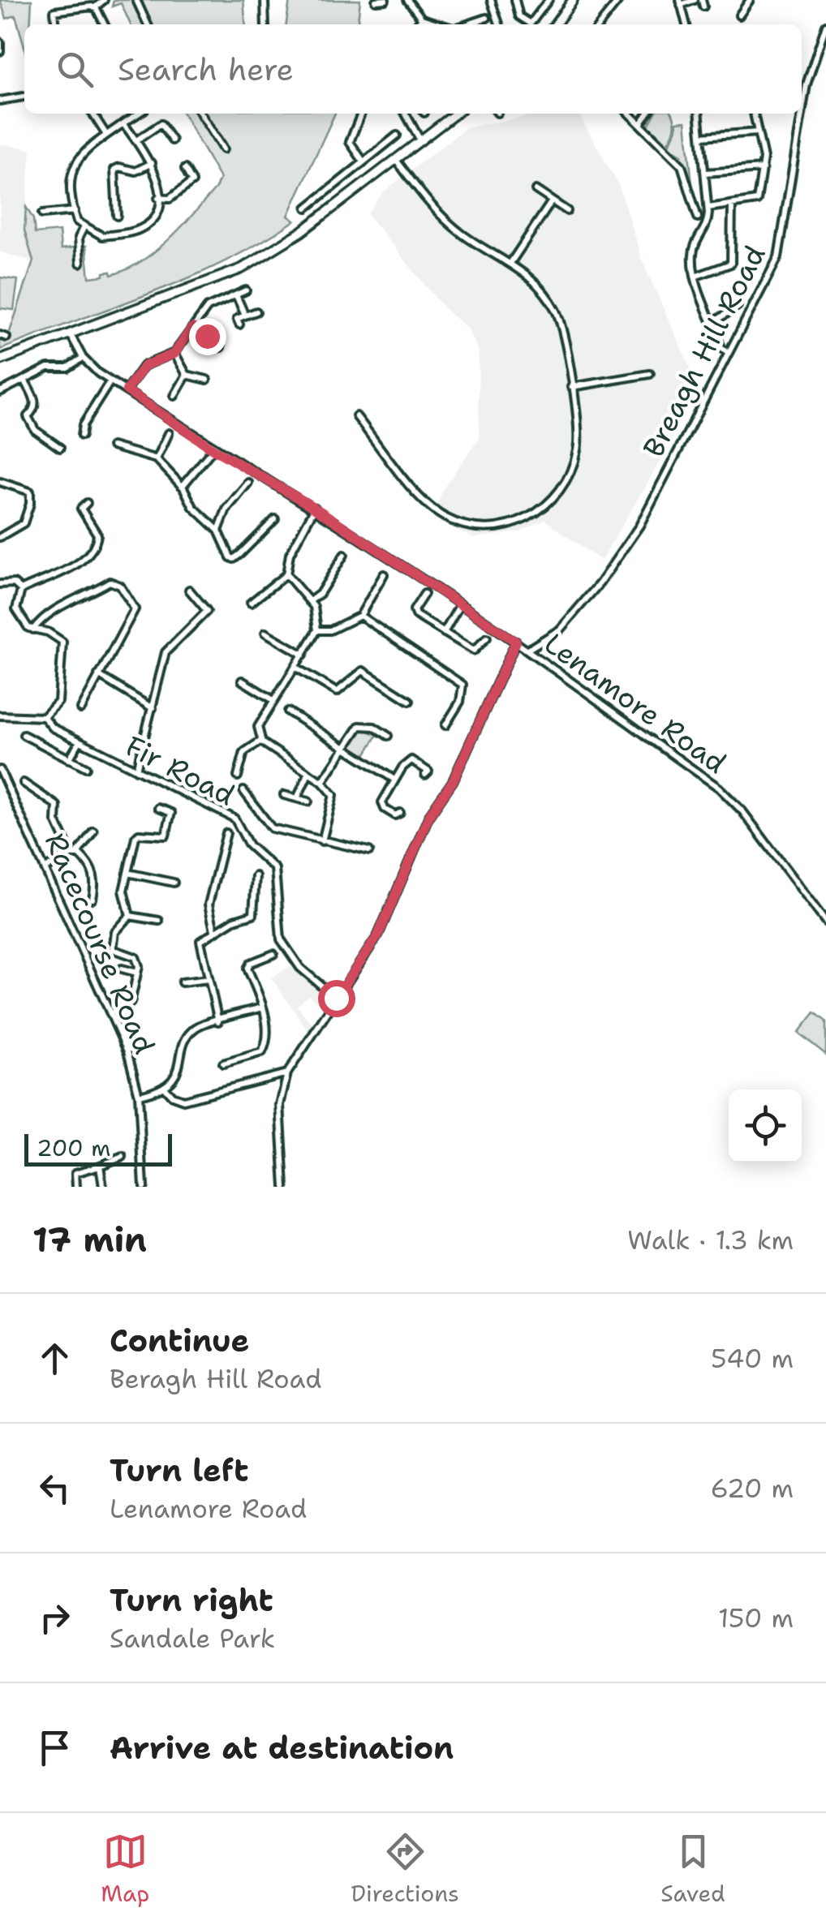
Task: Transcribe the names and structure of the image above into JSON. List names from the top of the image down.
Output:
{
  "streets": {
    "street": [
      "Breagh Hill Road",
      "Lenamore Road",
      "Fir Road",
      "Racecourse Road"
    ]
  },
  "crossings": [
    ["Breagh Hill Road", "Lenamore Road"]
  ],
  "scale_bar": "200 m",
  "page": {
    "search": "Search here",
    "scale": "200 m",
    "heading": ["17 min", "Walk · 1.3 km"],
    "list": [
      ["Continue", "Beragh Hill Road", "540 m"],
      ["Turn left", "Lenamore Road", "620 m"],
      ["Turn right", "Sandale Park", "150 m"],
      "Arrive at destination"
    ],
    "nav": ["Map", "Directions", "Saved"]
  }
}
